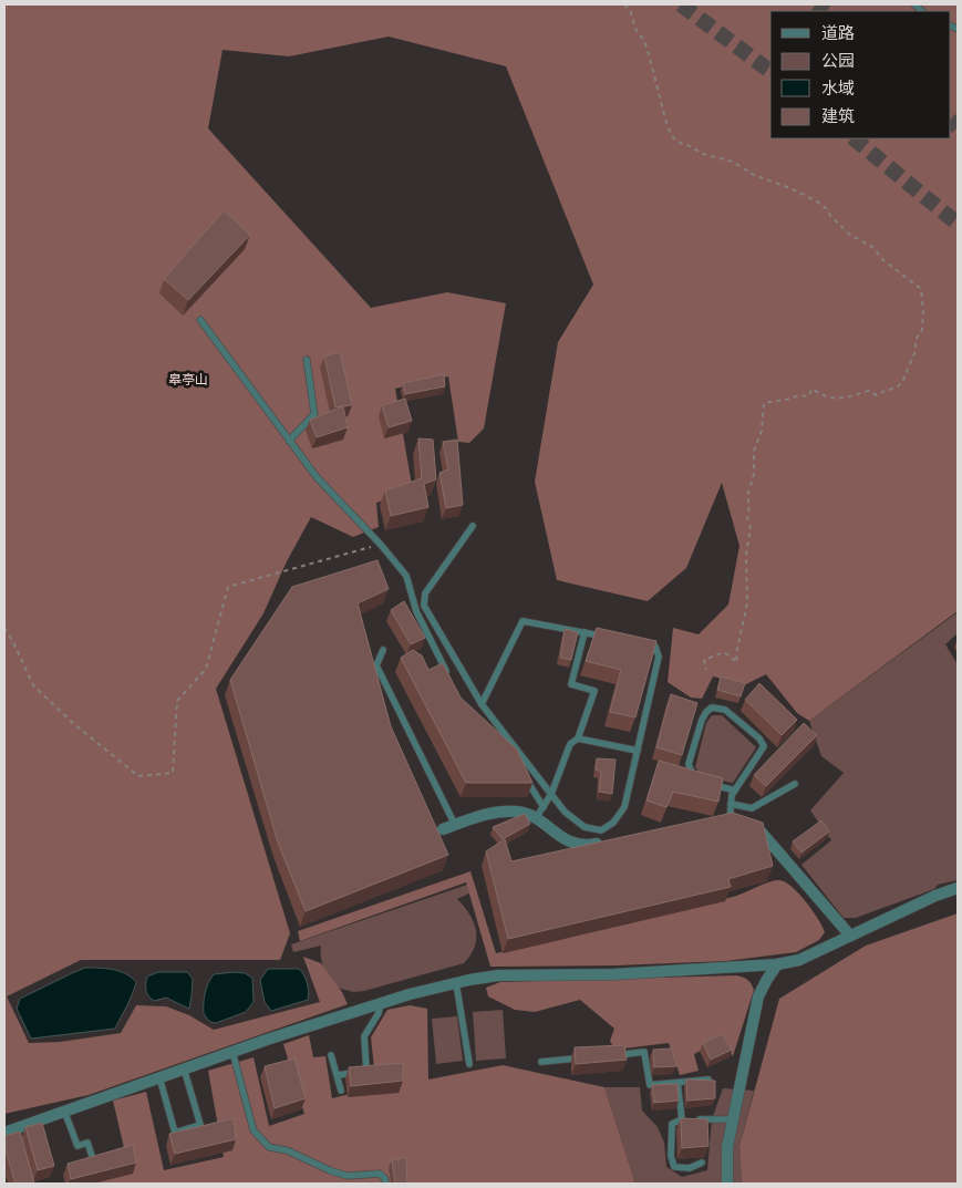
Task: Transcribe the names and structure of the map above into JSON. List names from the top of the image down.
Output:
{
  "parks": ["皋亭山"],
  "legend": [
    "道路",
    "公园",
    "水域",
    "建筑"
  ]
}
